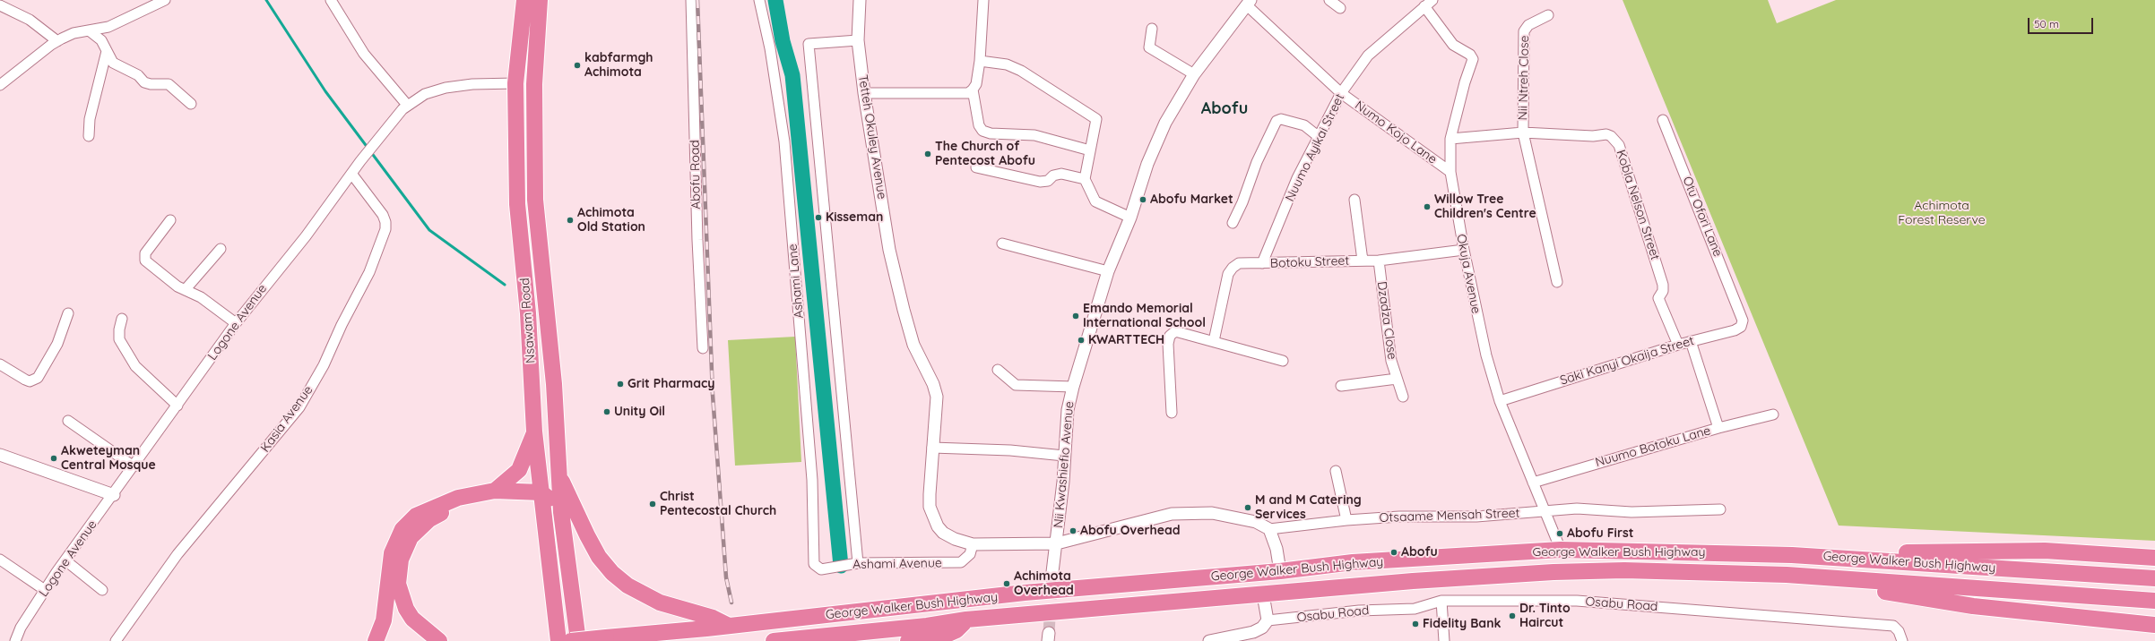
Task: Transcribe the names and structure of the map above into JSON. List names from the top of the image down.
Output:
{
  "streets": {
    "highway": ["Nsawam Road", "George Walker Bush Highway"],
    "street": [
      "Nii Ntreh Close",
      "Numo Kojo Lane",
      "Tetteh Okuley Avenue",
      "Nuumo Ayikai Street",
      "Abofu Road",
      "Kobla Nelson Street",
      "Otu Ofori Lane",
      "Botoku Street",
      "Okuja Avenue",
      "Ashami Lane",
      "Dzadza Close",
      "Logone Avenue",
      "Saki Kanyi Okaija Street",
      "Kasia Avenue",
      "Nuumo Botoku Lane",
      "Nii Kwashiefio Avenue",
      "Otsaame Mensah Street",
      "Ashami Avenue",
      "Osabu Road"
    ]
  },
  "crossings": [
    ["Nii Ntreh Close", "Kobla Nelson Street"],
    ["Numo Kojo Lane", "Nuumo Ayikai Street"],
    ["Numo Kojo Lane", "Okuja Avenue"],
    ["Numo Kojo Lane", "Nii Kwashiefio Avenue"],
    ["Tetteh Okuley Avenue", "Nii Kwashiefio Avenue"],
    ["Tetteh Okuley Avenue", "Ashami Avenue"],
    ["Nuumo Ayikai Street", "Botoku Street"],
    ["Nuumo Ayikai Street", "Okuja Avenue"],
    ["Kobla Nelson Street", "Okuja Avenue"],
    ["Kobla Nelson Street", "Saki Kanyi Okaija Street"],
    ["Otu Ofori Lane", "Saki Kanyi Okaija Street"],
    ["Botoku Street", "Okuja Avenue"],
    ["Botoku Street", "Dzadza Close"],
    ["Okuja Avenue", "Saki Kanyi Okaija Street"],
    ["Okuja Avenue", "Nuumo Botoku Lane"],
    ["Okuja Avenue", "Otsaame Mensah Street"],
    ["Okuja Avenue", "George Walker Bush Highway"],
    ["Ashami Lane", "Ashami Avenue"],
    ["Nsawam Road", "Logone Avenue"],
    ["Logone Avenue", "Kasia Avenue"]
  ],
  "districts": ["Abofu"],
  "parks": ["Achimota Forest Reserve"],
  "places": [
    "kabfarmgh Achimota",
    "The Church of Pentecost Abofu",
    "Abofu Market",
    "Willow Tree Children's Centre",
    "Kisseman",
    "Achimota Old Station",
    "Emando Memorial International School",
    "KWARTTECH",
    "Grit Pharmacy",
    "Unity Oil",
    "Akweteyman Central Mosque",
    "Christ Pentecostal Church",
    "M and M Catering Services",
    "Abofu Overhead",
    "Abofu First",
    "Abofu",
    "Achimota Overhead",
    "Dr. Tinto Haircut",
    "Fidelity Bank"
  ],
  "scale_bar": "50 m"
}
